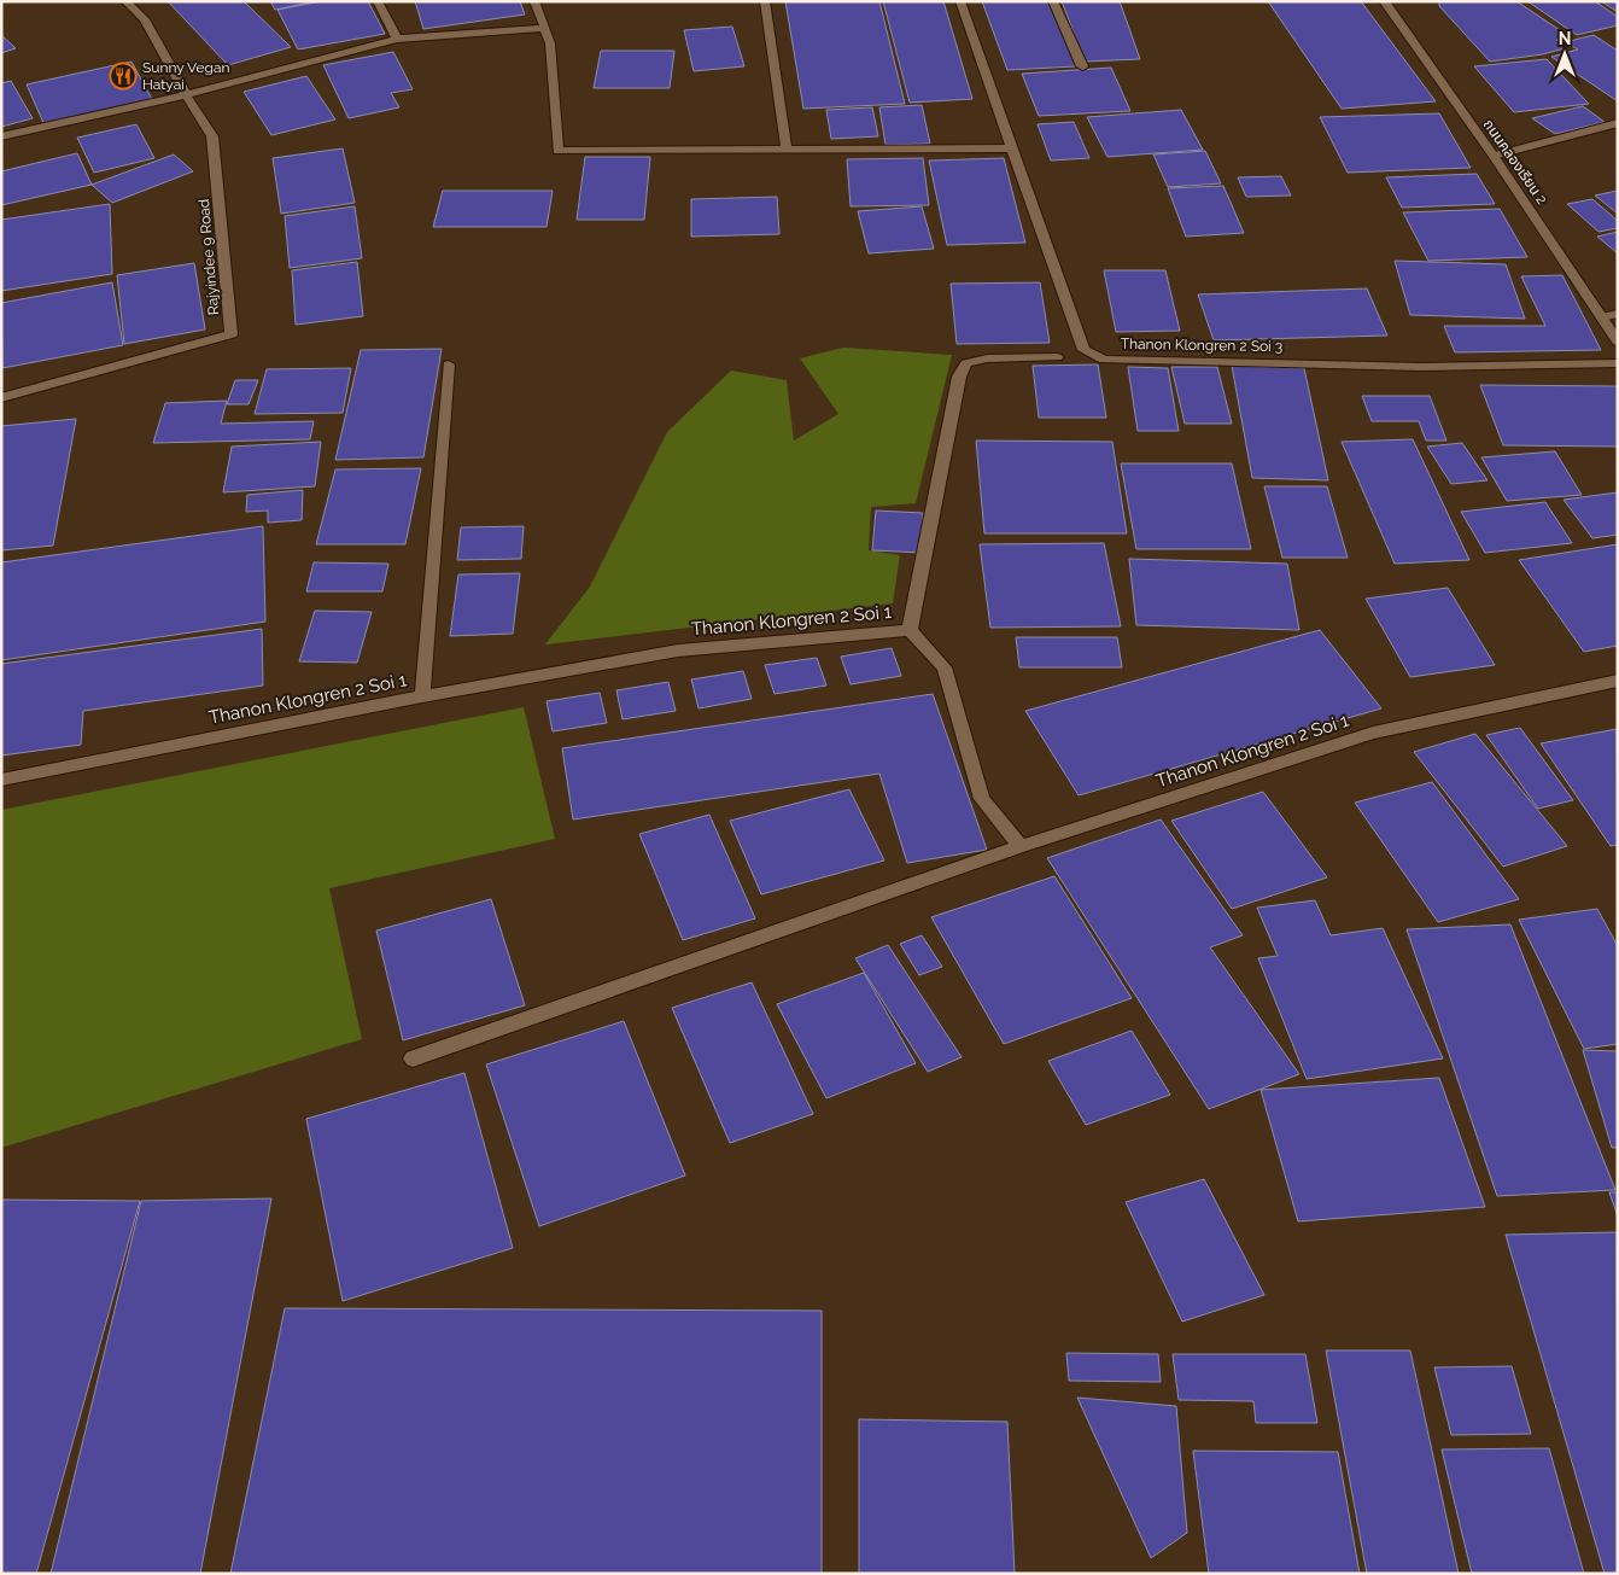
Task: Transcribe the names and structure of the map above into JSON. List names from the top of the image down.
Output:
{
  "streets": {
    "street": [
      "ถนนคลองเรียน 2",
      "Rajyindee 9 Road",
      "Thanon Klongren 2 Soi 3",
      "Thanon Klongren 2 Soi 1"
    ]
  },
  "places": {
    "restaurant": ["Sunny Vegan Hatyai"]
  },
  "north": "top"
}
